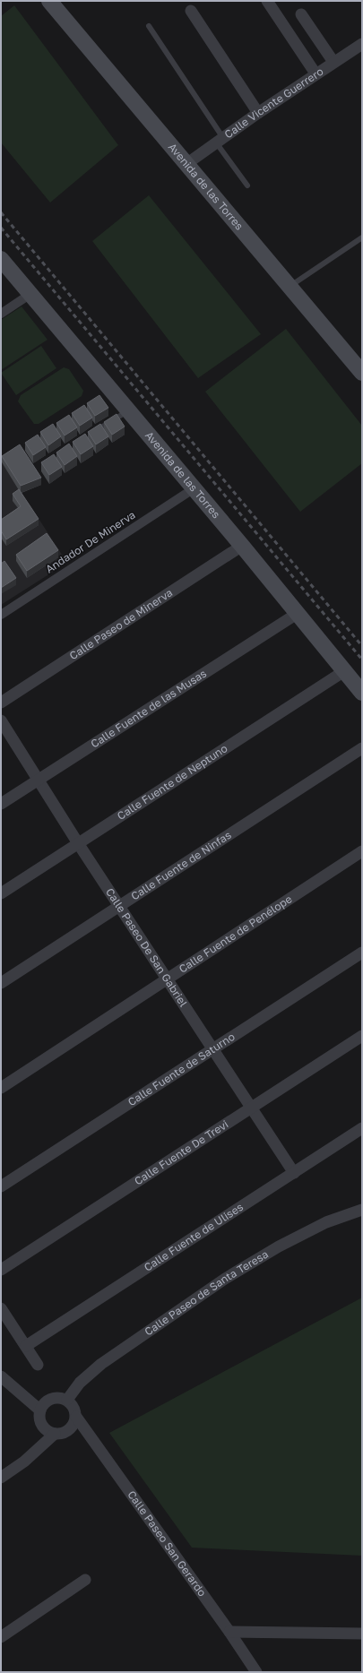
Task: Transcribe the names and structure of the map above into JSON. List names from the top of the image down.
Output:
{
  "streets": {
    "main road": ["Avenida de las Torres"],
    "street": [
      "Calle Vicente Guerrero",
      "Andador De Minerva",
      "Calle Paseo de Minerva",
      "Calle Fuente de las Musas",
      "Calle Fuente de Neptuno",
      "Calle Fuente de Ninfas",
      "Calle Fuente de Penélope",
      "Calle Paseo De San Gabriel",
      "Calle Fuente de Saturno",
      "Calle Fuente De Trevi",
      "Calle Fuente de Ulises",
      "Calle Paseo de Santa Teresa",
      "Calle Paseo San Gerardo"
    ]
  },
  "crossings": [
    ["Calle Vicente Guerrero", "Avenida de las Torres"],
    ["Avenida de las Torres", "Andador De Minerva"],
    ["Avenida de las Torres", "Calle Paseo de Minerva"],
    ["Avenida de las Torres", "Calle Fuente de las Musas"],
    ["Avenida de las Torres", "Calle Fuente de Neptuno"],
    ["Calle Fuente de las Musas", "Calle Paseo De San Gabriel"],
    ["Calle Fuente de Neptuno", "Calle Paseo De San Gabriel"],
    ["Calle Fuente de Ninfas", "Calle Paseo De San Gabriel"],
    ["Calle Fuente de Penélope", "Calle Paseo De San Gabriel"],
    ["Calle Paseo De San Gabriel", "Calle Fuente de Saturno"],
    ["Calle Paseo De San Gabriel", "Calle Fuente De Trevi"],
    ["Calle Paseo De San Gabriel", "Calle Fuente de Ulises"],
    ["Calle Paseo de Santa Teresa", "Calle Paseo San Gerardo"]
  ]
}
